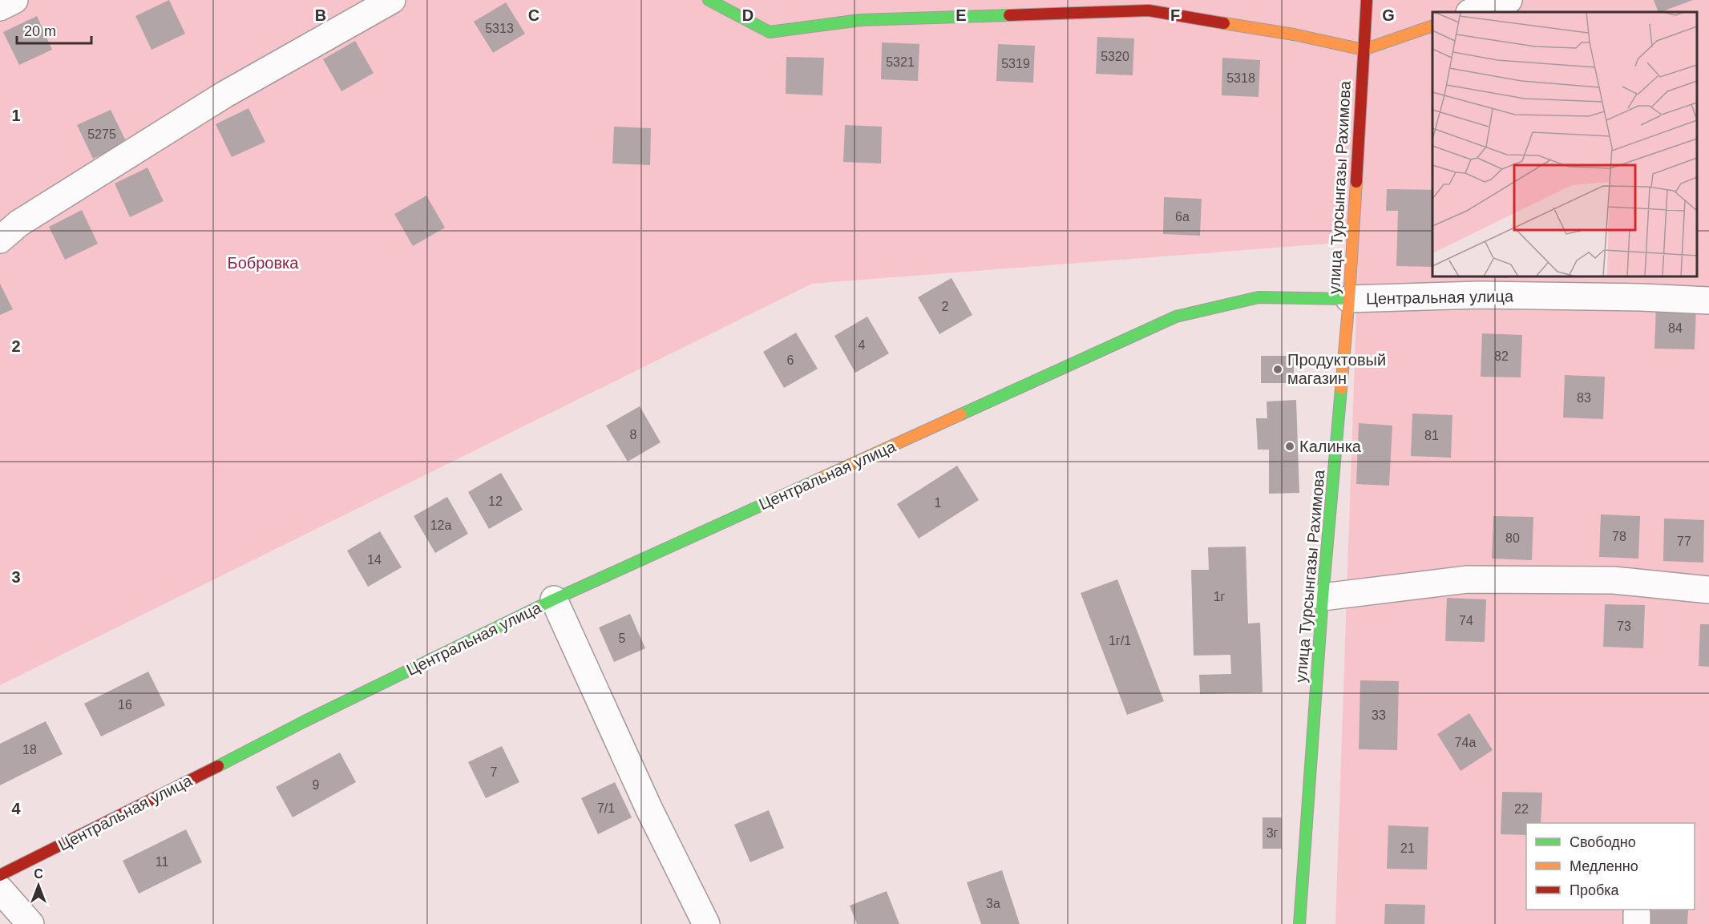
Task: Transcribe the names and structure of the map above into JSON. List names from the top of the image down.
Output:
{
  "streets": {
    "street": ["улица Турсынгазы Рахимова", "Центральная улица"]
  },
  "crossings": [
    ["улица Турсынгазы Рахимова", "Центральная улица"]
  ],
  "parks": ["Бобровка"],
  "places": ["Продуктовый магазин", "Калинка"],
  "house_numbers": [
    "5313",
    "5320",
    "5321",
    "5319",
    "5318",
    "5275",
    "6а",
    "2",
    "84",
    "4",
    "82",
    "6",
    "83",
    "8",
    "81",
    "12",
    "1",
    "12а",
    "78",
    "80",
    "77",
    "14",
    "1г",
    "74",
    "73",
    "5",
    "1г/1",
    "16",
    "33",
    "74а",
    "18",
    "7",
    "9",
    "7/1",
    "22",
    "3г",
    "21",
    "11",
    "3а"
  ],
  "legend": ["Свободно", "Медленно", "Пробка"],
  "scale_bar": "20 m",
  "north": "top",
  "grid": {
    "columns": [
      "B",
      "C",
      "D",
      "E",
      "F",
      "G"
    ],
    "rows": [
      "1",
      "2",
      "3",
      "4"
    ]
  }
}
